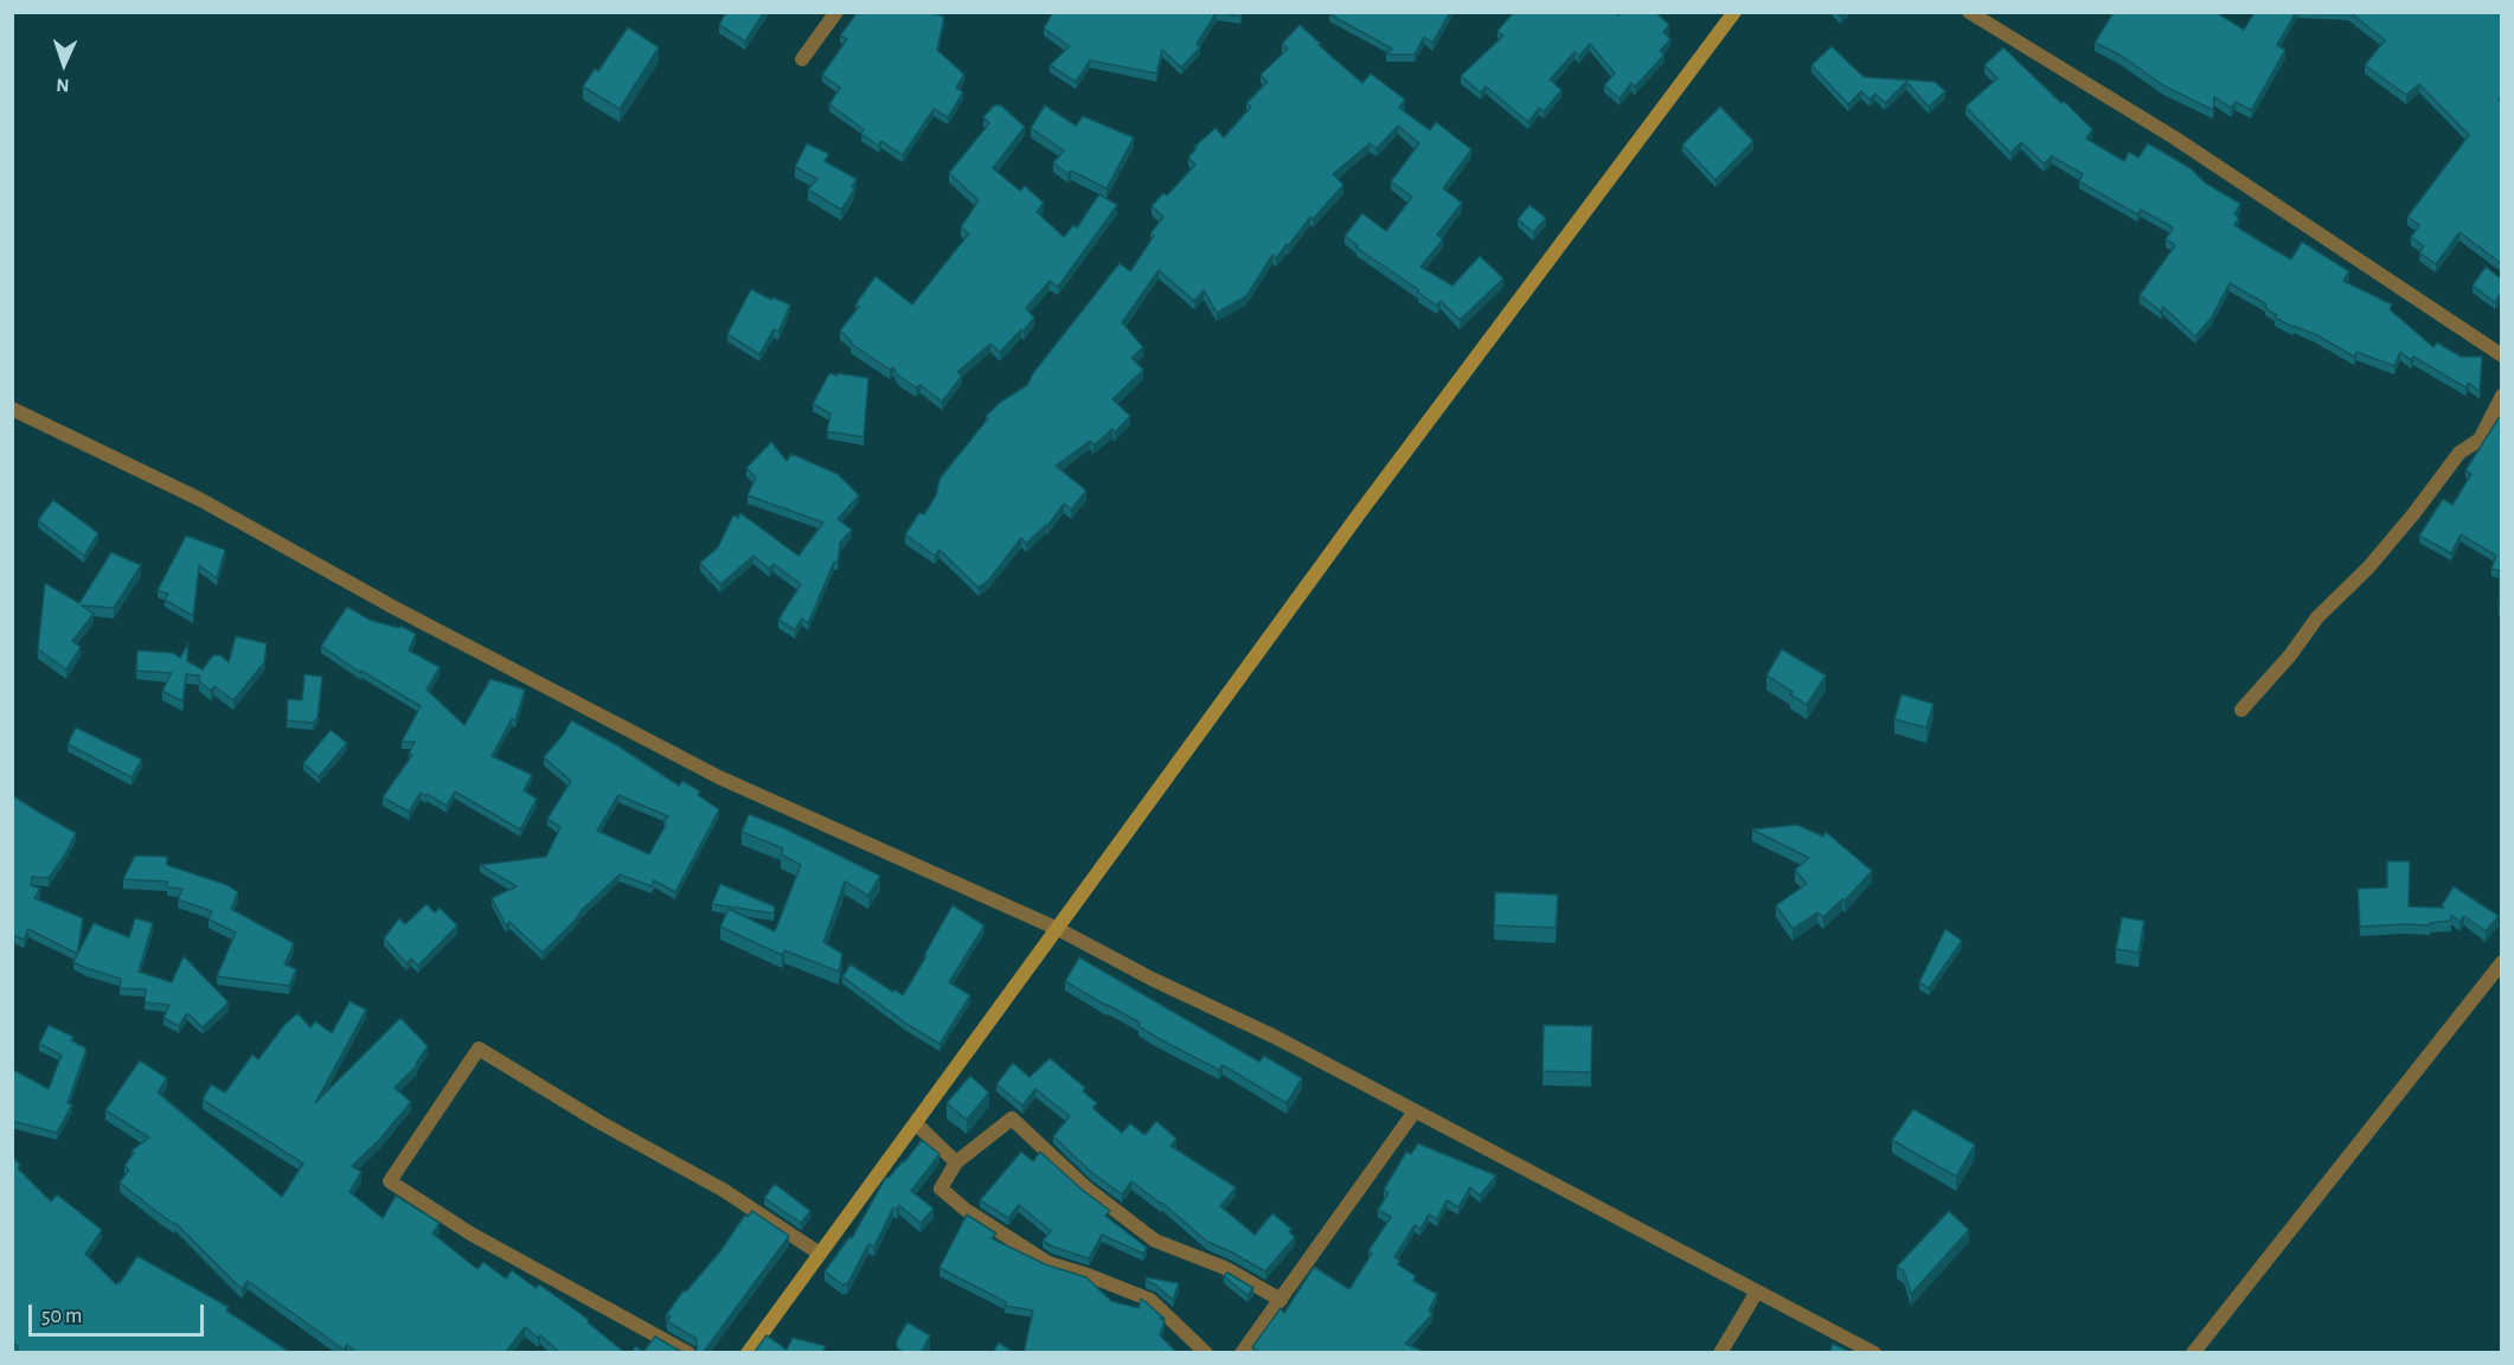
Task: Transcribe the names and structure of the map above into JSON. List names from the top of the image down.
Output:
{
  "scale_bar": "50 m",
  "north": "bottom"
}
